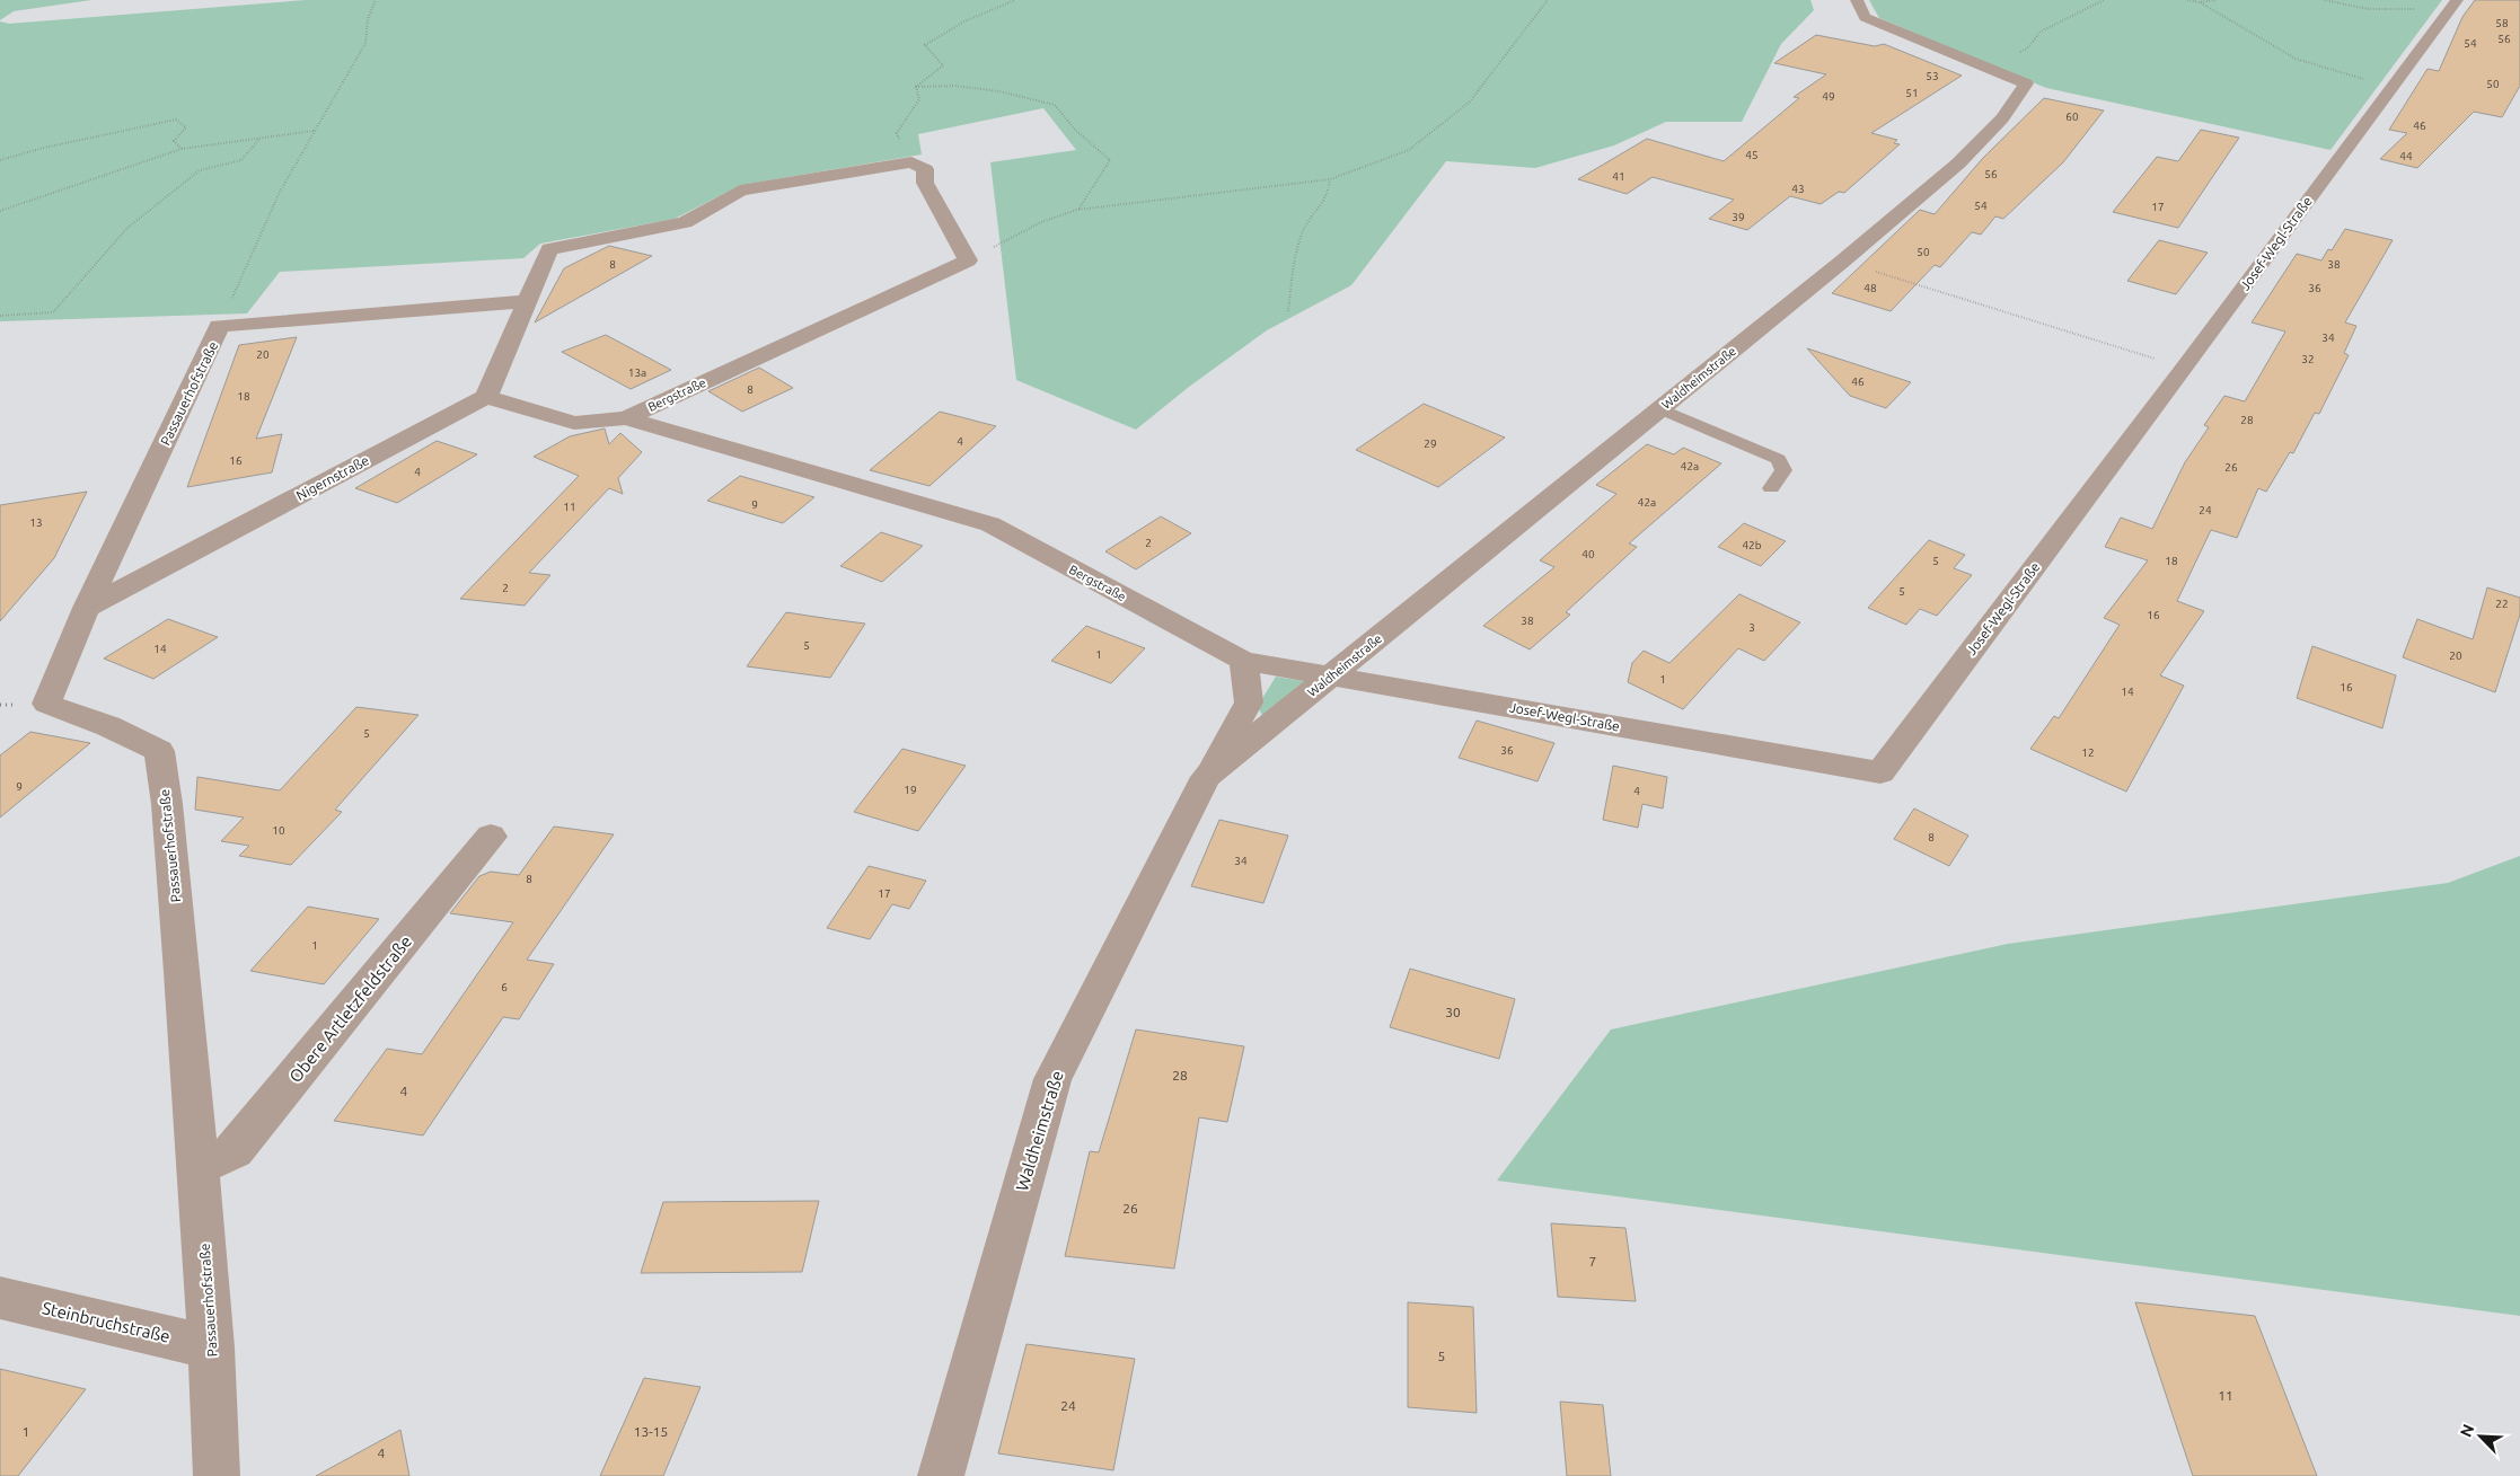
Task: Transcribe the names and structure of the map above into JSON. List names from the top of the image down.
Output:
{
  "streets": {
    "street": [
      "Josef-Wegl-Straße",
      "Waldheimstraße",
      "Passauerhofstraße",
      "Bergstraße",
      "Nigernstraße",
      "Obere Artletzfeldstraße",
      "Steinbruchstraße"
    ]
  },
  "crossings": [
    ["Josef-Wegl-Straße", "Waldheimstraße"],
    ["Josef-Wegl-Straße", "Bergstraße"],
    ["Waldheimstraße", "Bergstraße"],
    ["Passauerhofstraße", "Nigernstraße"],
    ["Passauerhofstraße", "Obere Artletzfeldstraße"],
    ["Passauerhofstraße", "Steinbruchstraße"]
  ],
  "house_numbers": [
    "58",
    "56",
    "54",
    "53",
    "50",
    "51",
    "49",
    "60",
    "46",
    "45",
    "44",
    "56",
    "41",
    "43",
    "54",
    "17",
    "39",
    "50",
    "8",
    "38",
    "48",
    "36",
    "34",
    "20",
    "32",
    "13a",
    "46",
    "8",
    "18",
    "28",
    "4",
    "29",
    "16",
    "42a",
    "26",
    "4",
    "42a",
    "9",
    "11",
    "24",
    "13",
    "2",
    "42b",
    "40",
    "5",
    "18",
    "2",
    "5",
    "22",
    "16",
    "38",
    "3",
    "5",
    "14",
    "1",
    "20",
    "1",
    "16",
    "14",
    "5",
    "36",
    "12",
    "9",
    "19",
    "4",
    "10",
    "8",
    "34",
    "8",
    "17",
    "1",
    "6",
    "30",
    "28",
    "4",
    "26",
    "7",
    "5",
    "11",
    "24",
    "1",
    "13-15",
    "4"
  ],
  "north": "top left"
}
